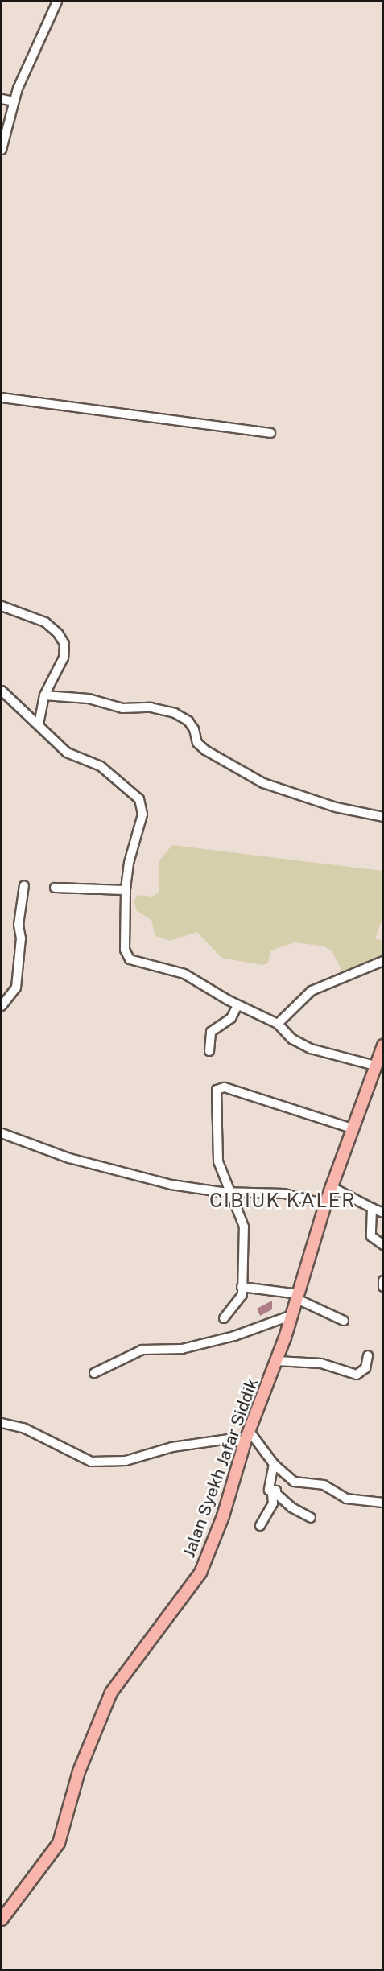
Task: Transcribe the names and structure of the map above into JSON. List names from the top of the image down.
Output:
{
  "streets": {
    "main road": ["Jalan Syekh Jafar Siddik"]
  },
  "districts": ["CIBIUK KALER"]
}
